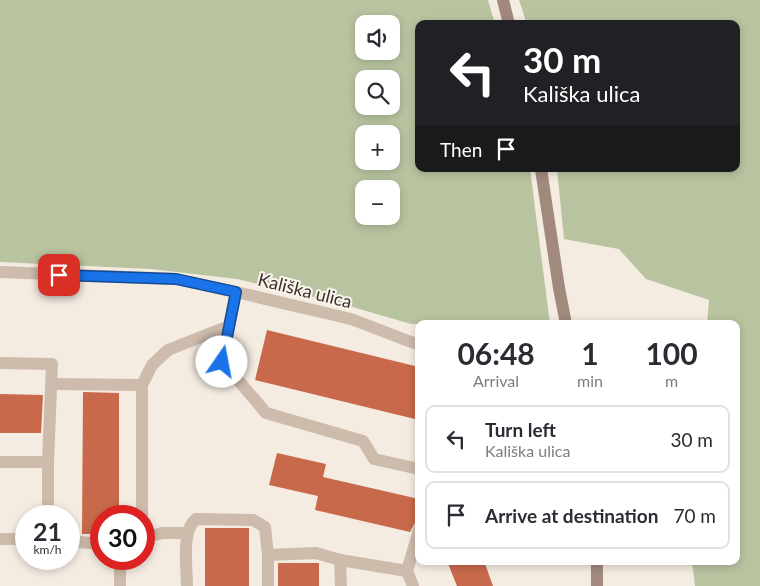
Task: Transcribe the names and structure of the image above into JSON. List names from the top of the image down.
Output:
{
  "streets": {
    "street": ["Kališka ulica"]
  },
  "page": {
    "map_buttons": ["+", "−"],
    "turn": ["30 m", "Kališka ulica"],
    "then": "Then",
    "eta": [
      "06:48",
      "Arrival",
      "1",
      "min",
      "100",
      "m"
    ],
    "list": [
      {
        "name": "Turn left",
        "note": "Kališka ulica",
        "value": "30 m"
      },
      {
        "name": "Arrive at destination",
        "value": "70 m"
      }
    ],
    "speed": "21 km/h",
    "limit": "30"
  }
}
